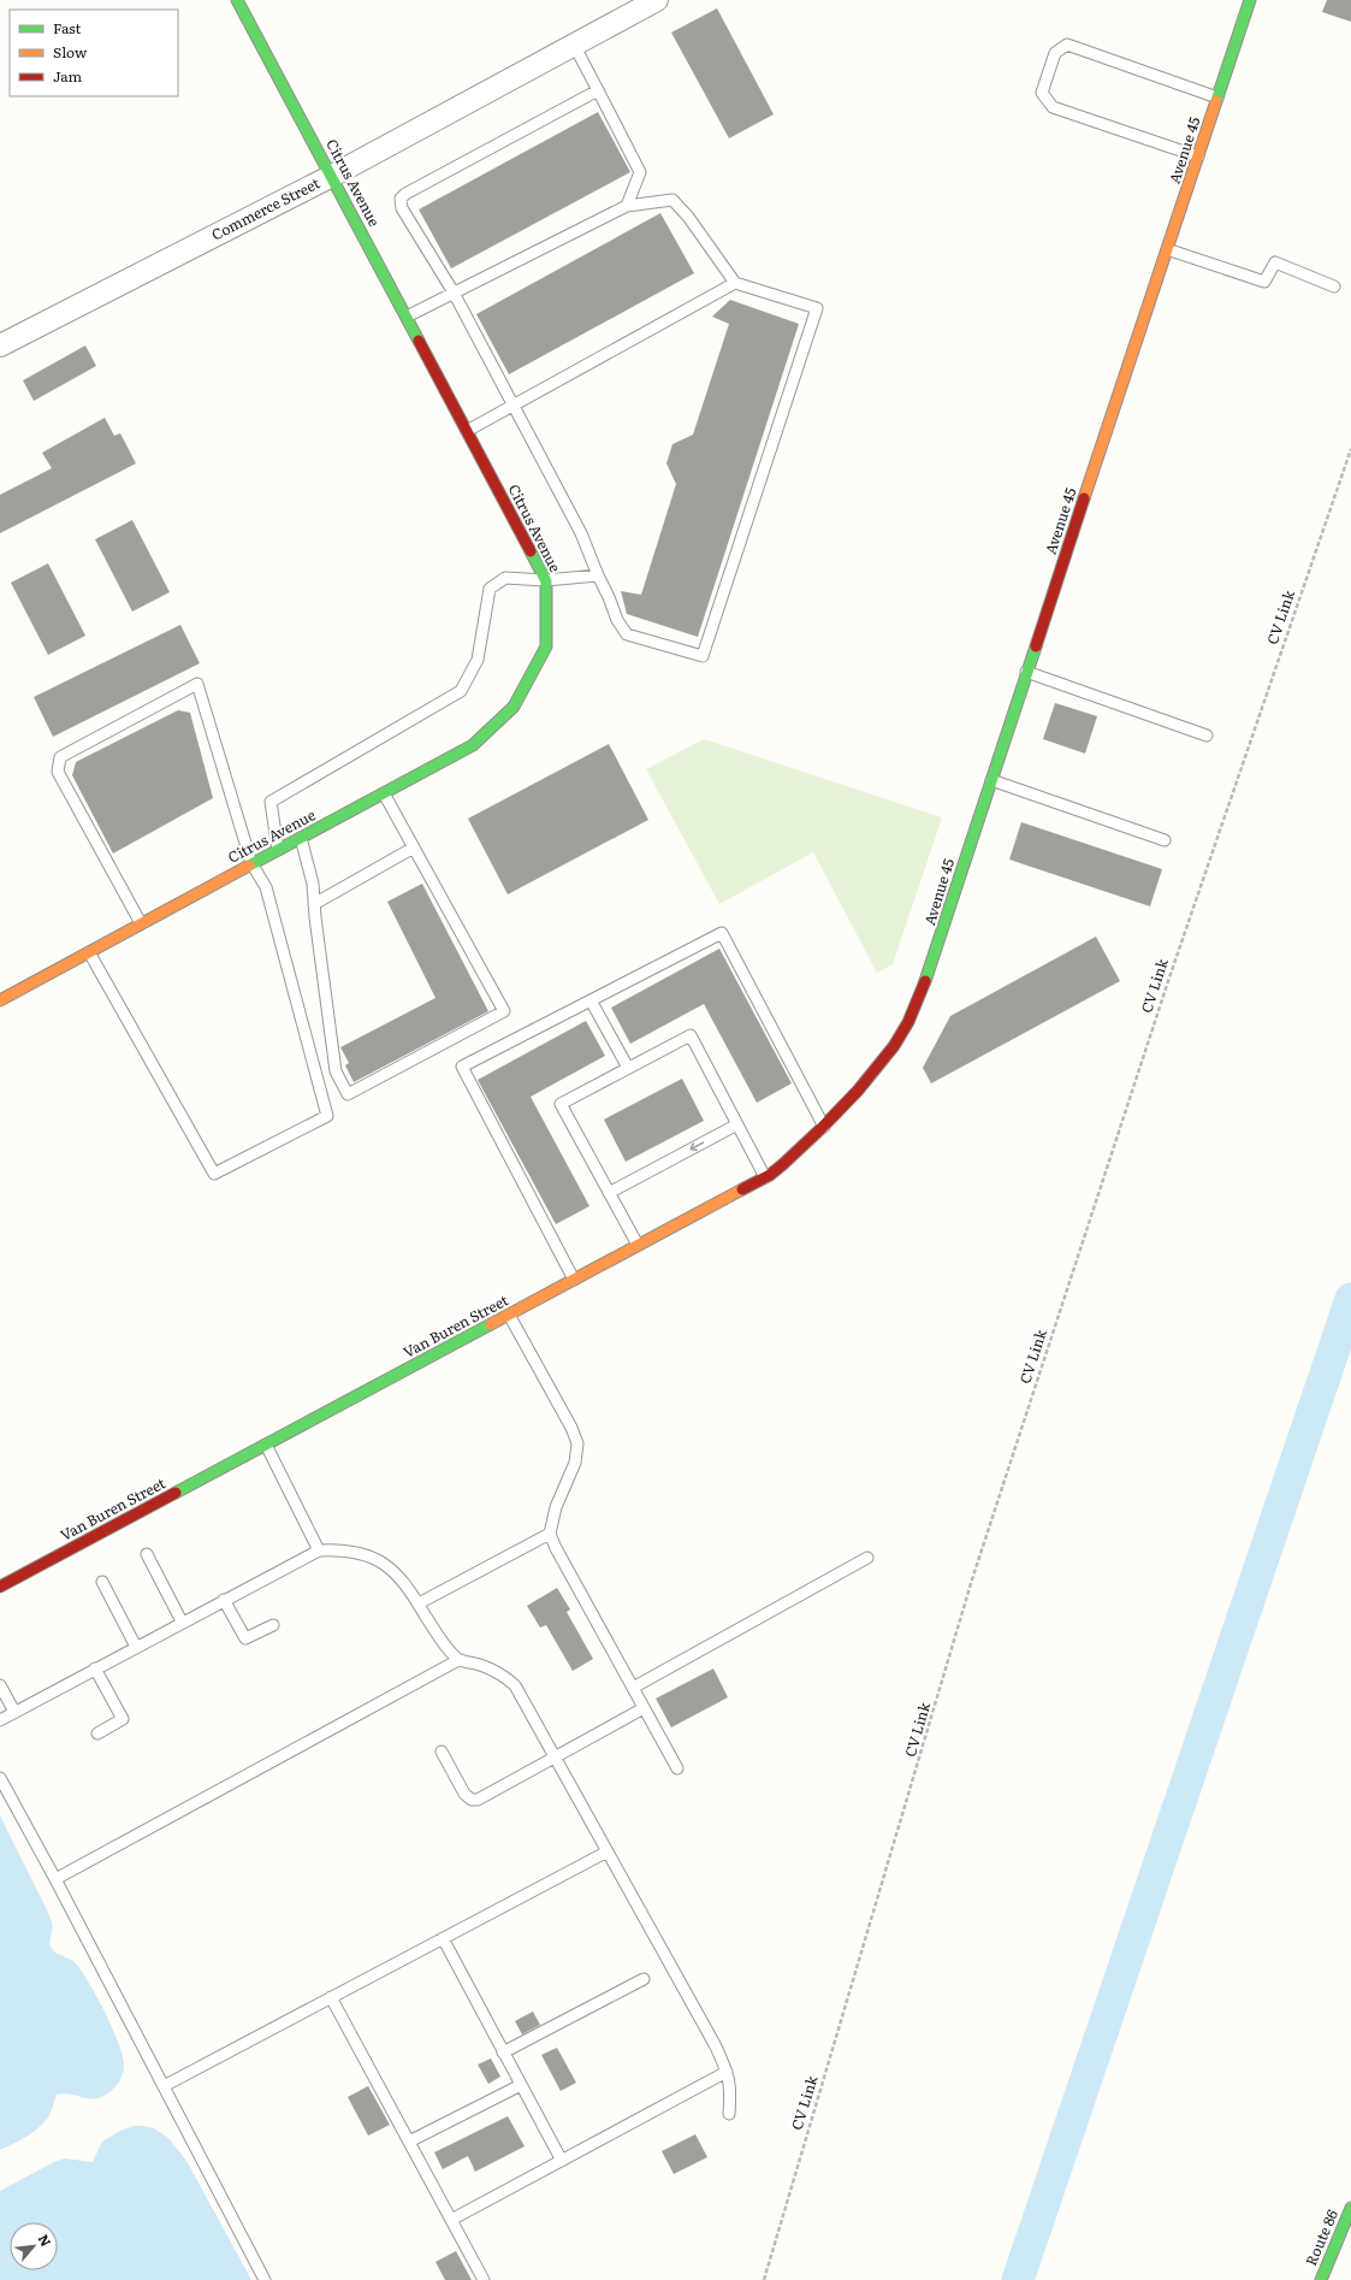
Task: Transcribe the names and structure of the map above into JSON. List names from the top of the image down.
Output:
{
  "streets": {
    "main road": [
      "Avenue 45",
      "Citrus Avenue",
      "Van Buren Street",
      "Route 86"
    ],
    "street": ["Commerce Street"],
    "path": ["CV Link"]
  },
  "crossings": [
    ["Avenue 45", "Van Buren Street"],
    ["Citrus Avenue", "Commerce Street"]
  ],
  "legend": ["Fast", "Slow", "Jam"],
  "north": "top right"
}
